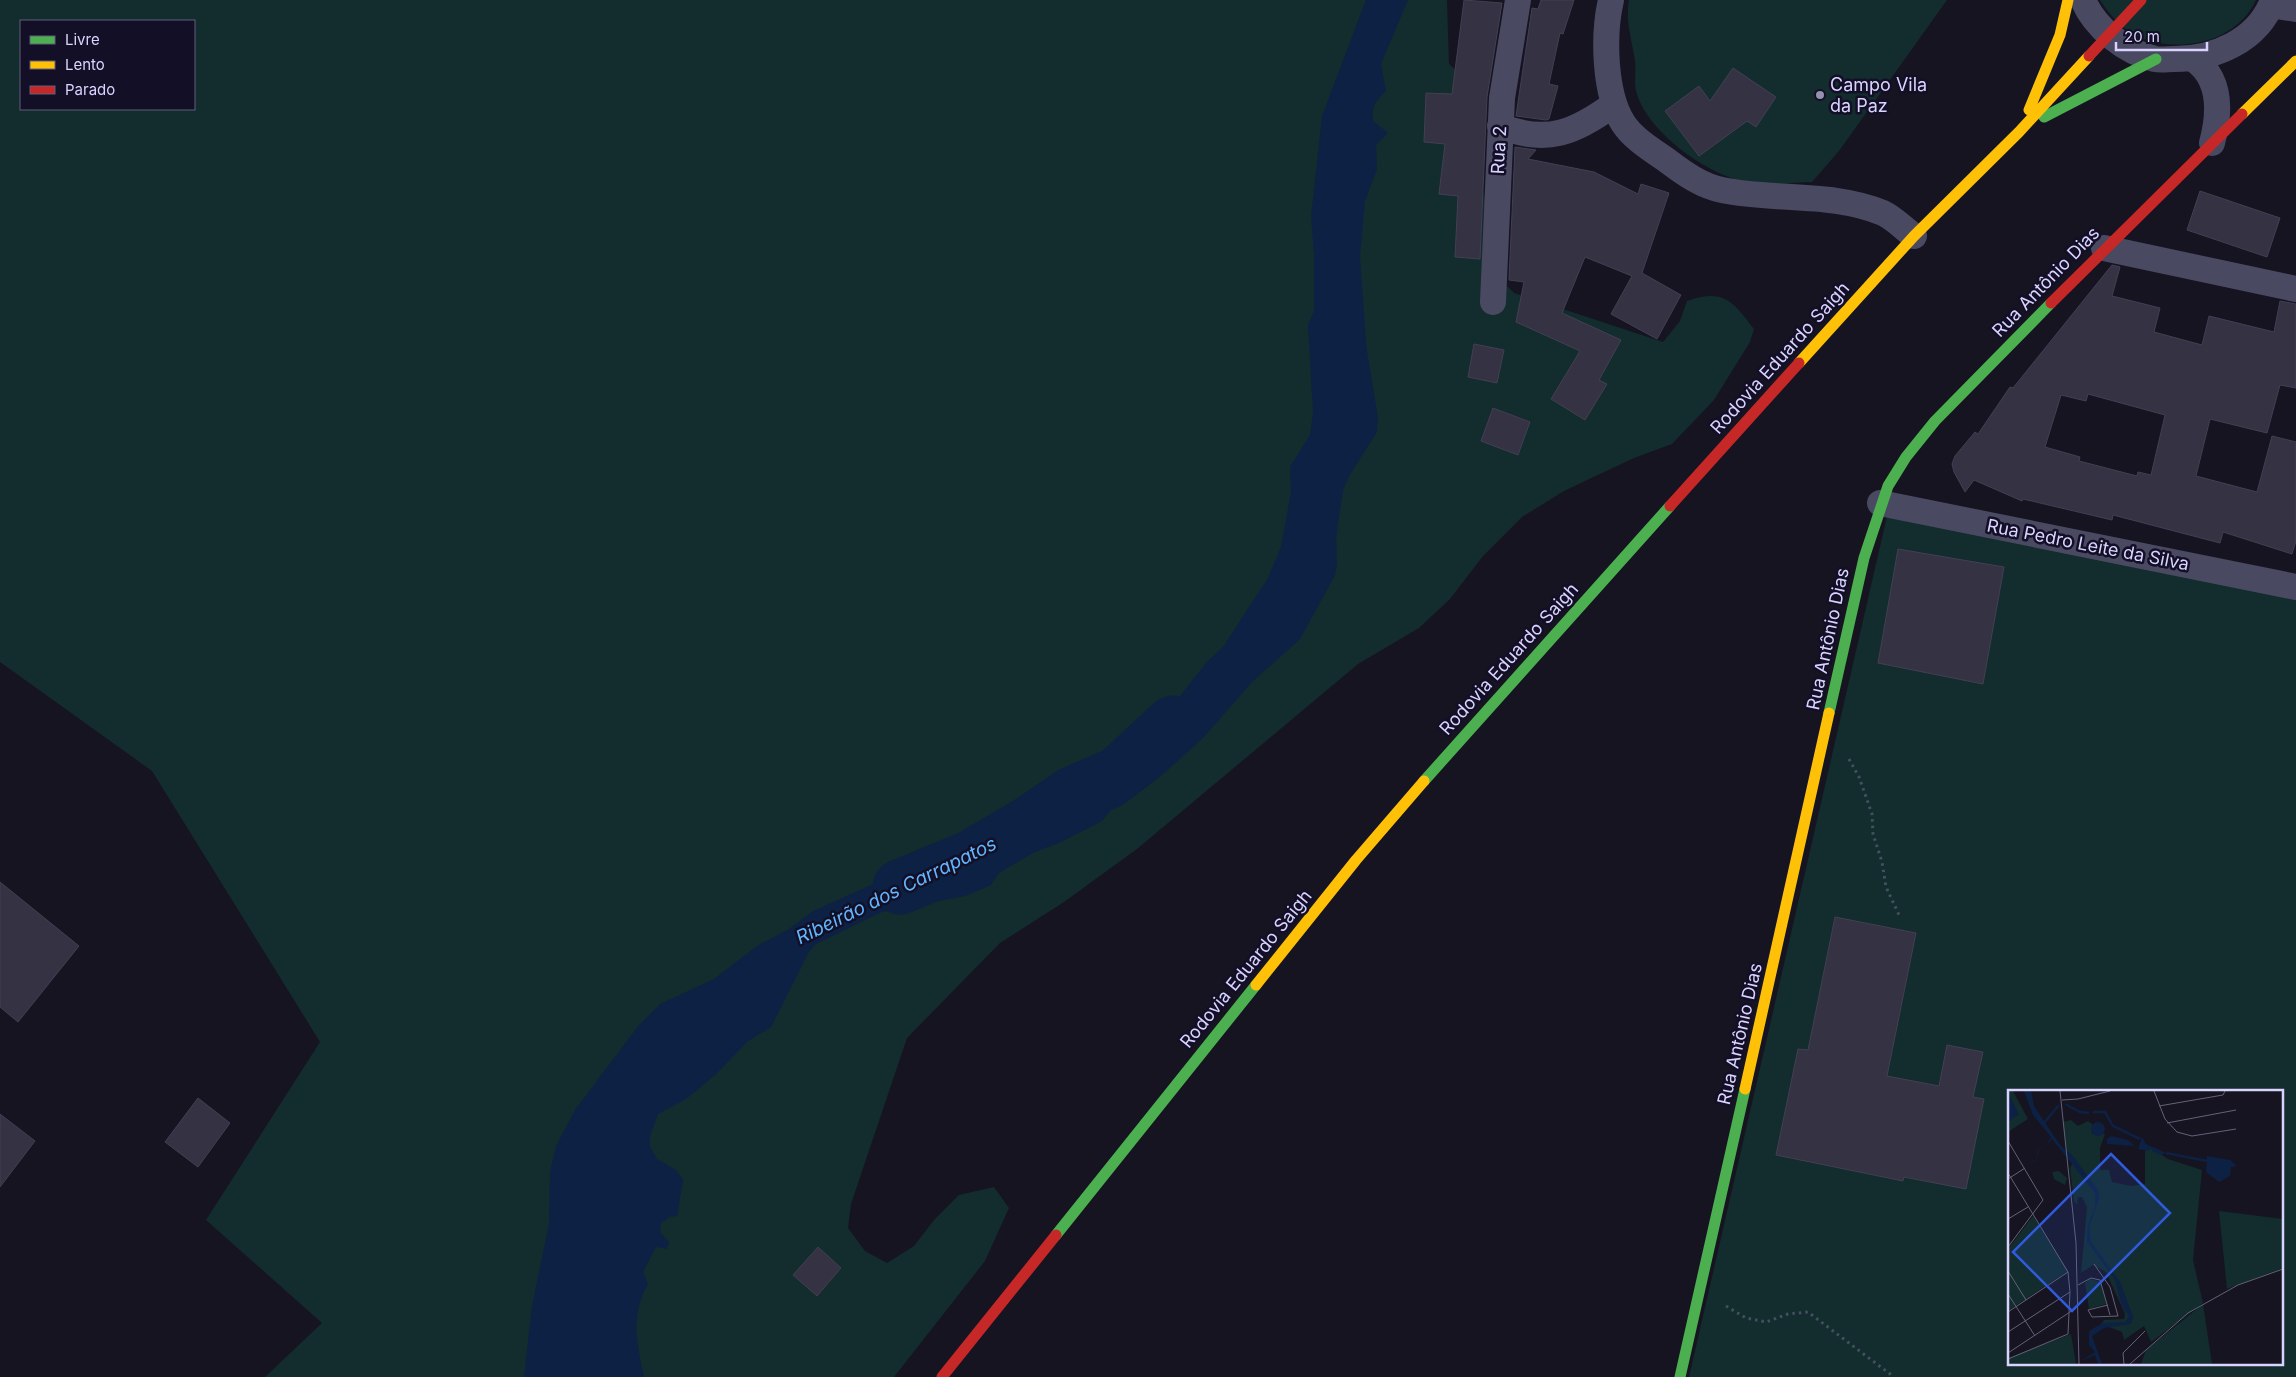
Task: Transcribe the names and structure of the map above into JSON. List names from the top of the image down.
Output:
{
  "streets": {
    "main road": ["Rua Antônio Dias", "Rodovia Eduardo Saigh"],
    "street": ["Rua 2", "Rua Pedro Leite da Silva"]
  },
  "crossings": [
    ["Rua Antônio Dias", "Rua Pedro Leite da Silva"]
  ],
  "water": ["Ribeirão dos Carrapatos"],
  "places": ["Campo Vila da Paz"],
  "legend": ["Livre", "Lento", "Parado"],
  "scale_bar": "20 m"
}
